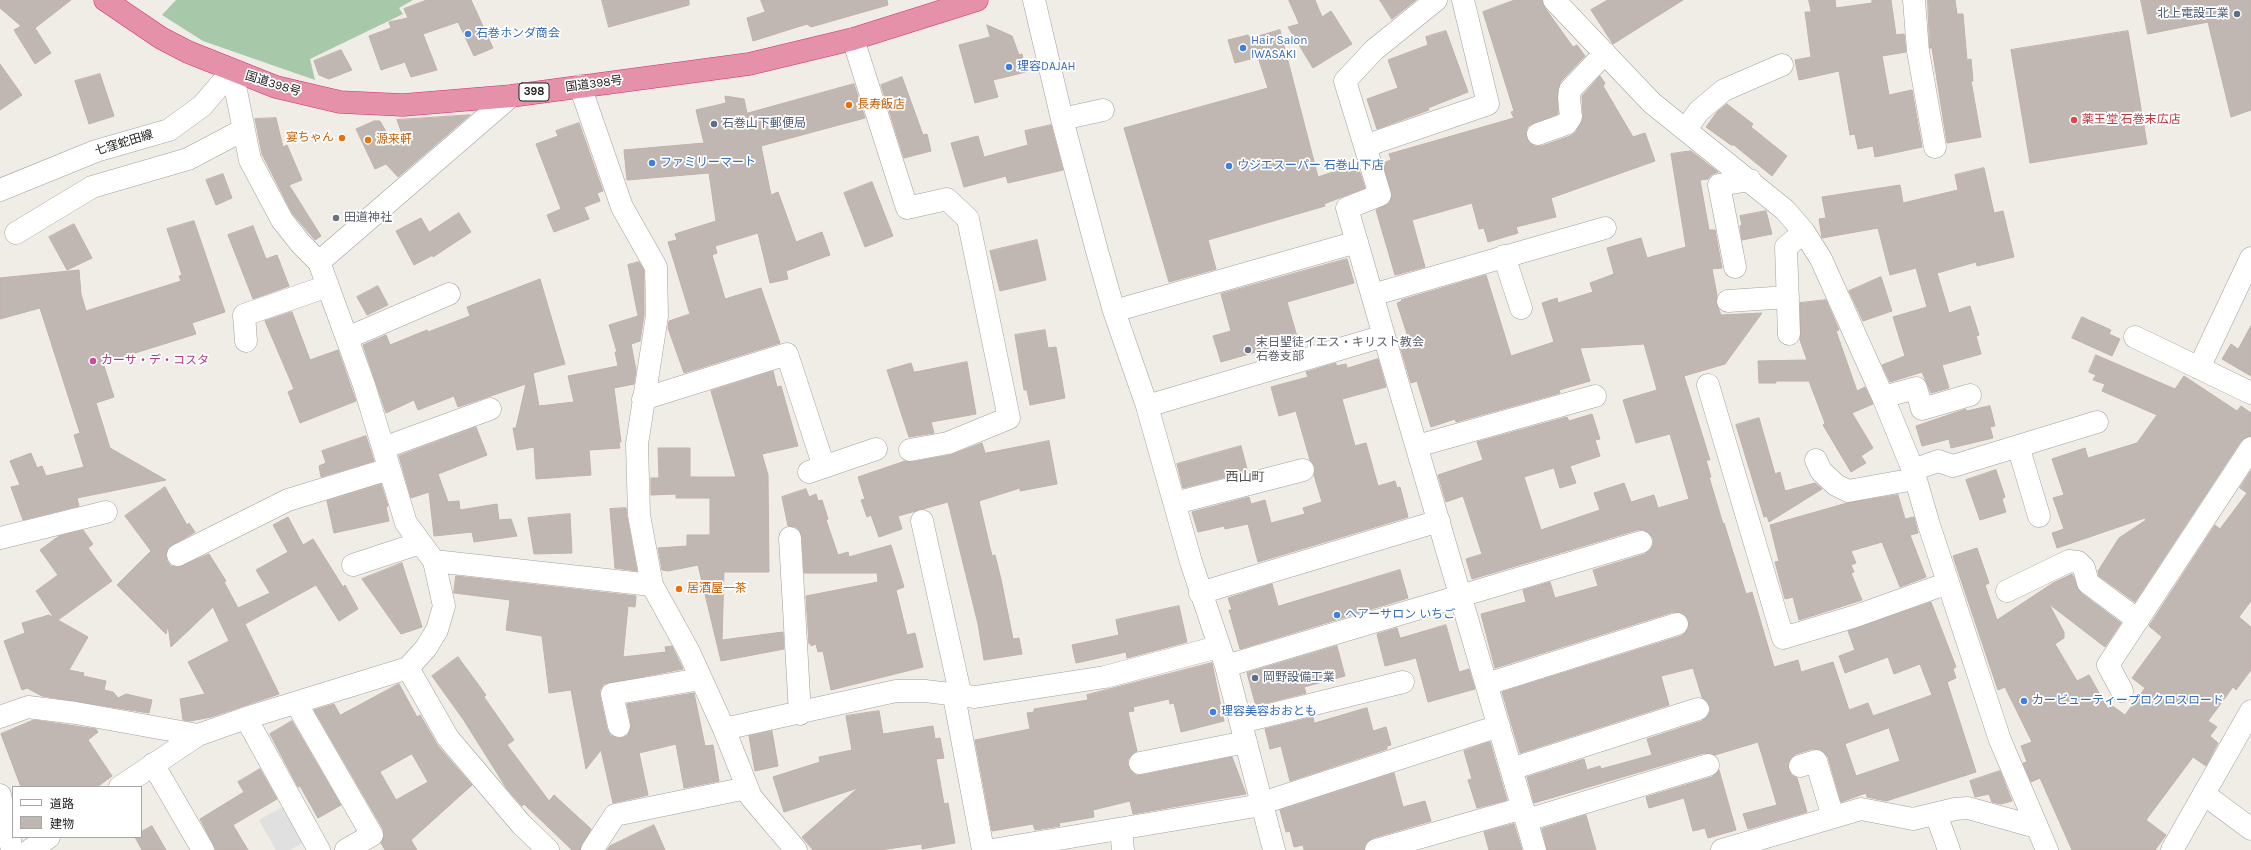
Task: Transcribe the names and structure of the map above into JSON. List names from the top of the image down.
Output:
{
  "streets": {
    "highway": ["国道398号", "398"],
    "street": ["七窪蛇田線"]
  },
  "crossings": [
    ["国道398号", "七窪蛇田線"]
  ],
  "districts": ["西山町"],
  "places": [
    "北上電設工業",
    "石巻ホンダ商会",
    "Hair Salon IWASAKI",
    "理容DAJAH",
    "長寿飯店",
    "薬王堂 石巻末広店",
    "石巻山下郵便局",
    "宴ちゃん",
    "源来軒",
    "ファミリーマート",
    "ウジエスーパー 石巻山下店",
    "田道神社",
    "末日聖徒イエス・キリスト教会 石巻支部",
    "カーサ・デ・コスタ",
    "居酒屋一茶",
    "ヘアーサロン いちご",
    "岡野設備工業",
    "カービューティープロクロスロード",
    "理容美容おおとも"
  ],
  "legend": ["道路", "建物"]
}
